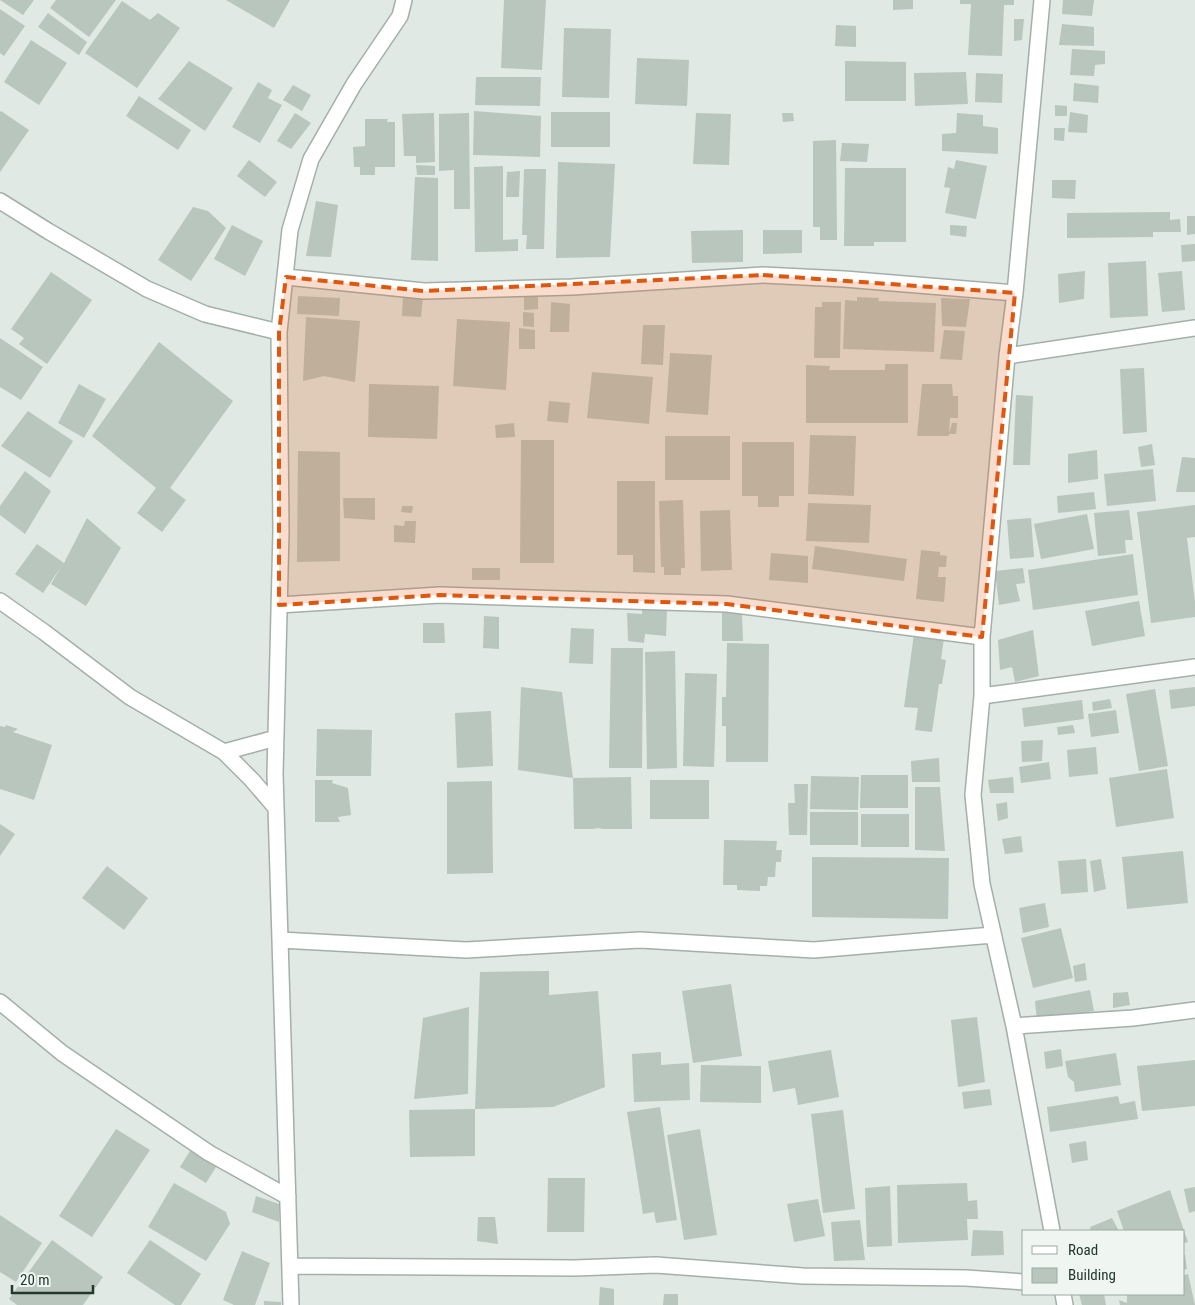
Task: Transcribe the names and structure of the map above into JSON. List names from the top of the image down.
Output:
{
  "legend": ["Road", "Building"],
  "scale_bar": "20 m"
}
